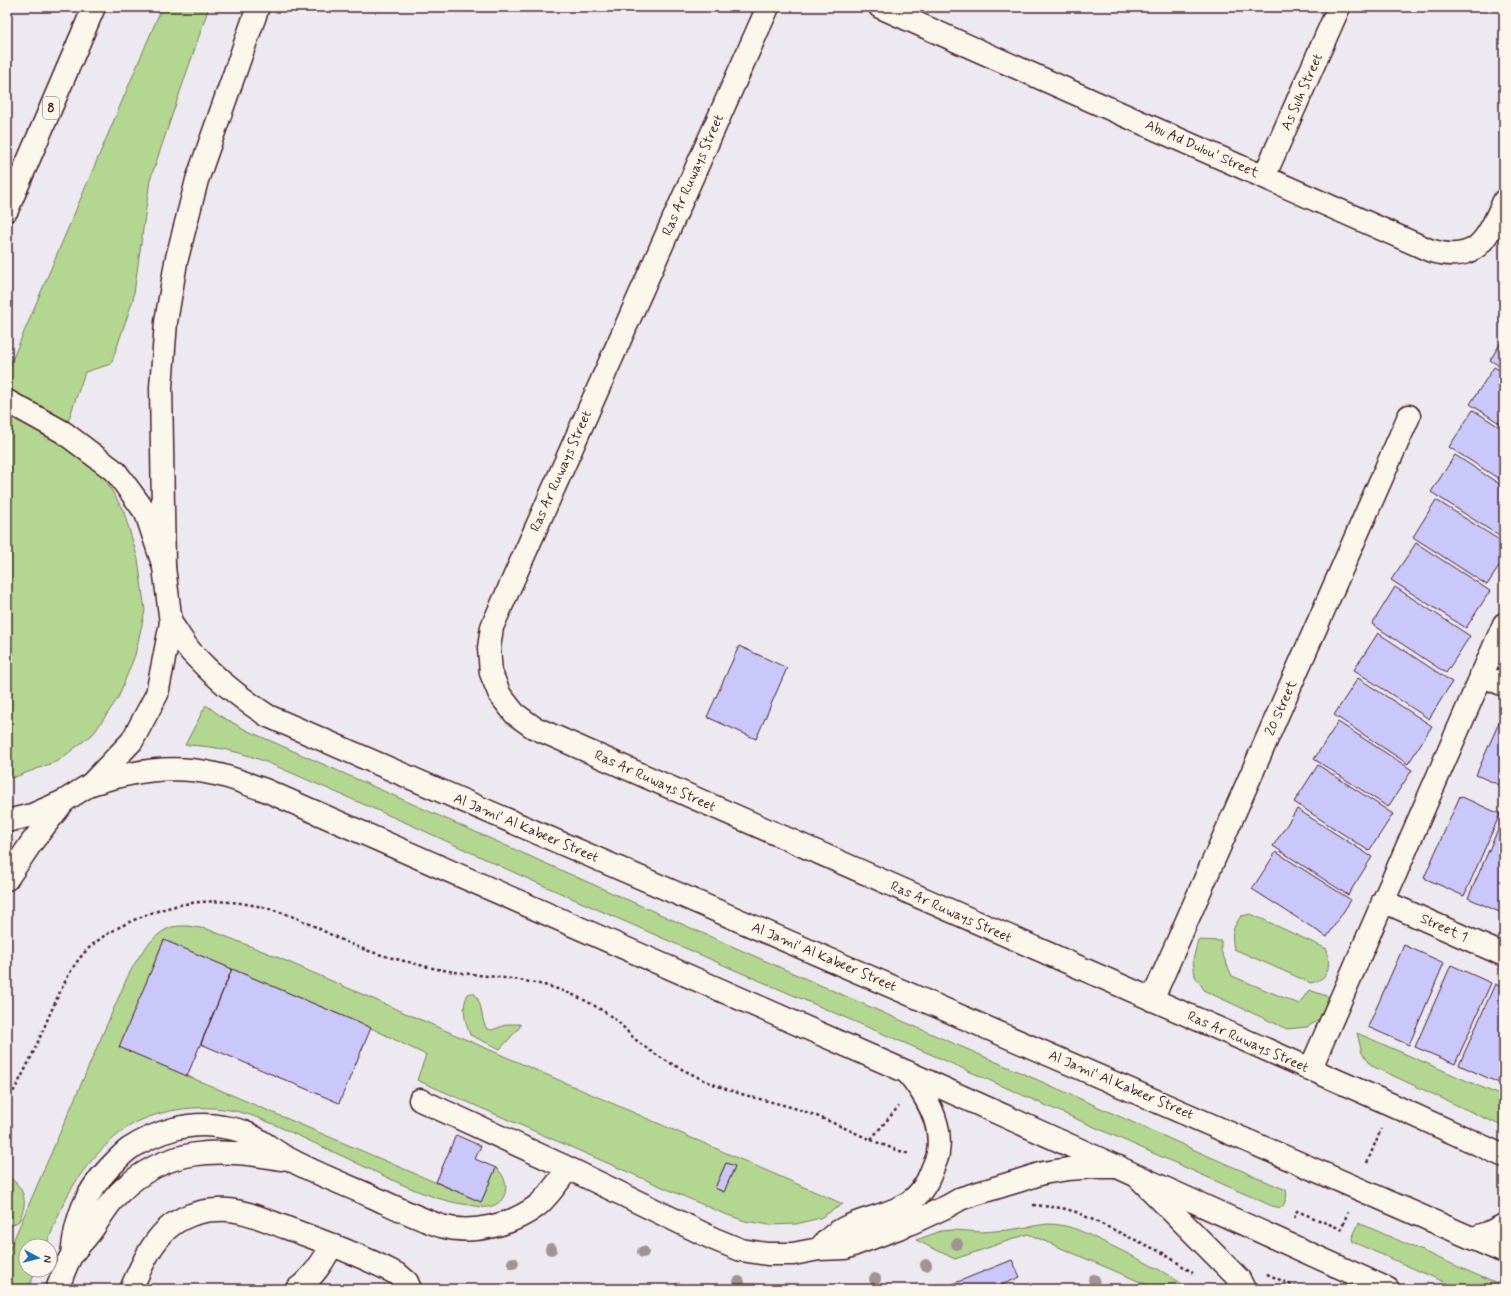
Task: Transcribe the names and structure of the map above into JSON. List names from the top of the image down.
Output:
{
  "streets": {
    "main road": [
      "As Sulh Street",
      "8",
      "Abu Ad Dulou' Street",
      "Ras Ar Ruways Street",
      "20 Street",
      "Al Jami' Al Kabeer Street",
      "Street 1"
    ]
  },
  "crossings": [
    ["As Sulh Street", "Abu Ad Dulou' Street"],
    ["Ras Ar Ruways Street", "20 Street"]
  ],
  "north": "right"
}
